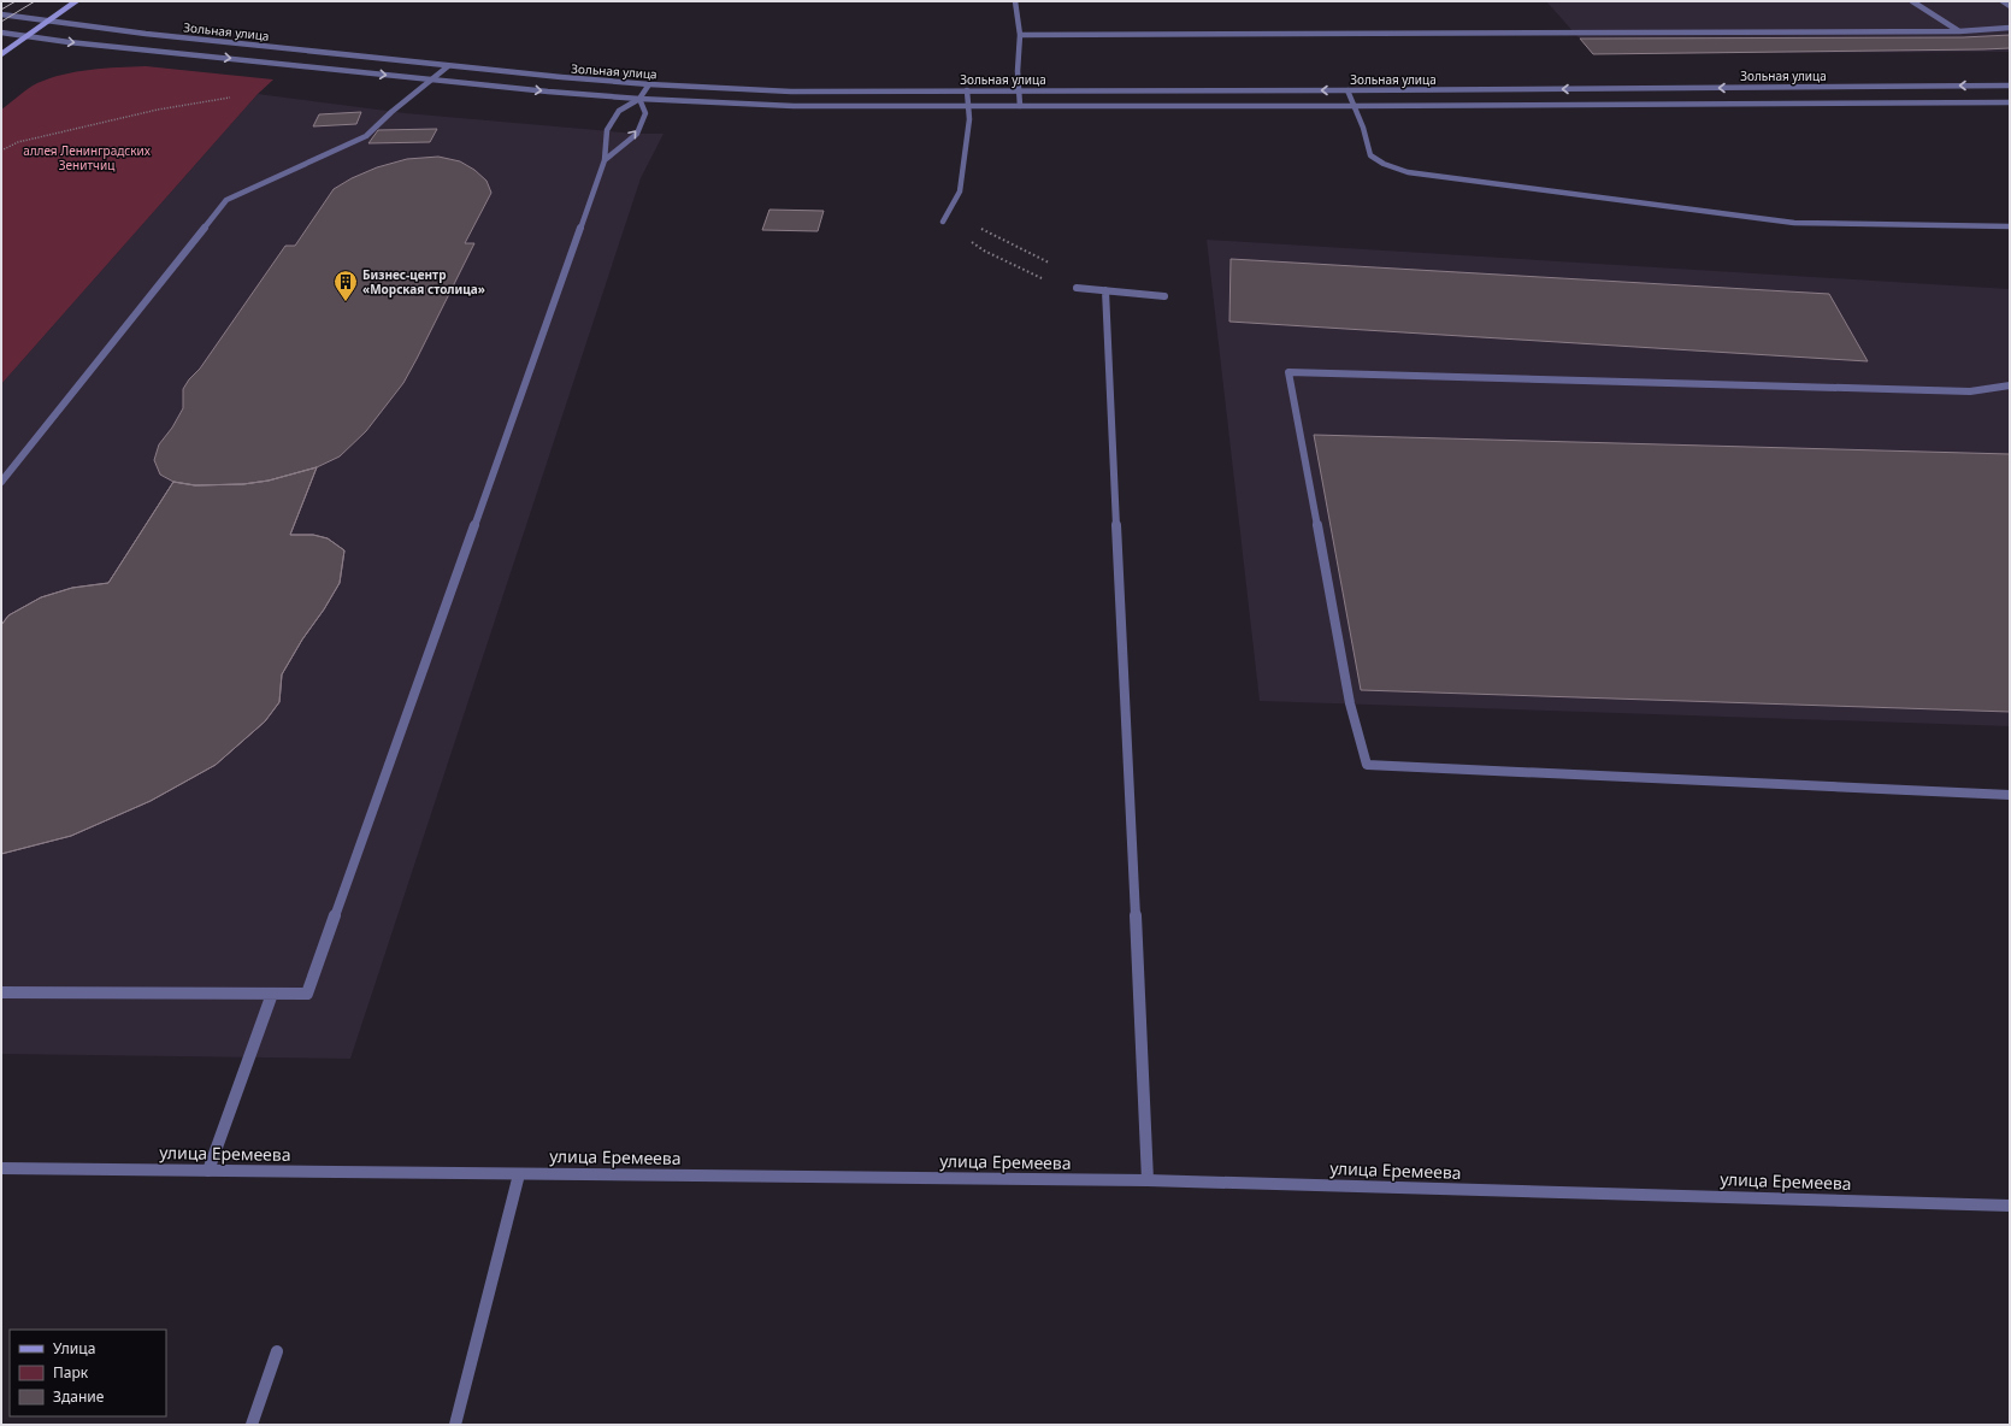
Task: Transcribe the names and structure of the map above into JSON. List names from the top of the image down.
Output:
{
  "streets": {
    "street": ["Зольная улица", "улица Еремеева"]
  },
  "parks": ["аллея Ленинградских Зенитчиц"],
  "places": {
    "building": ["Бизнес-центр «Морская столица»"]
  },
  "legend": ["Улица", "Парк", "Здание"]
}
